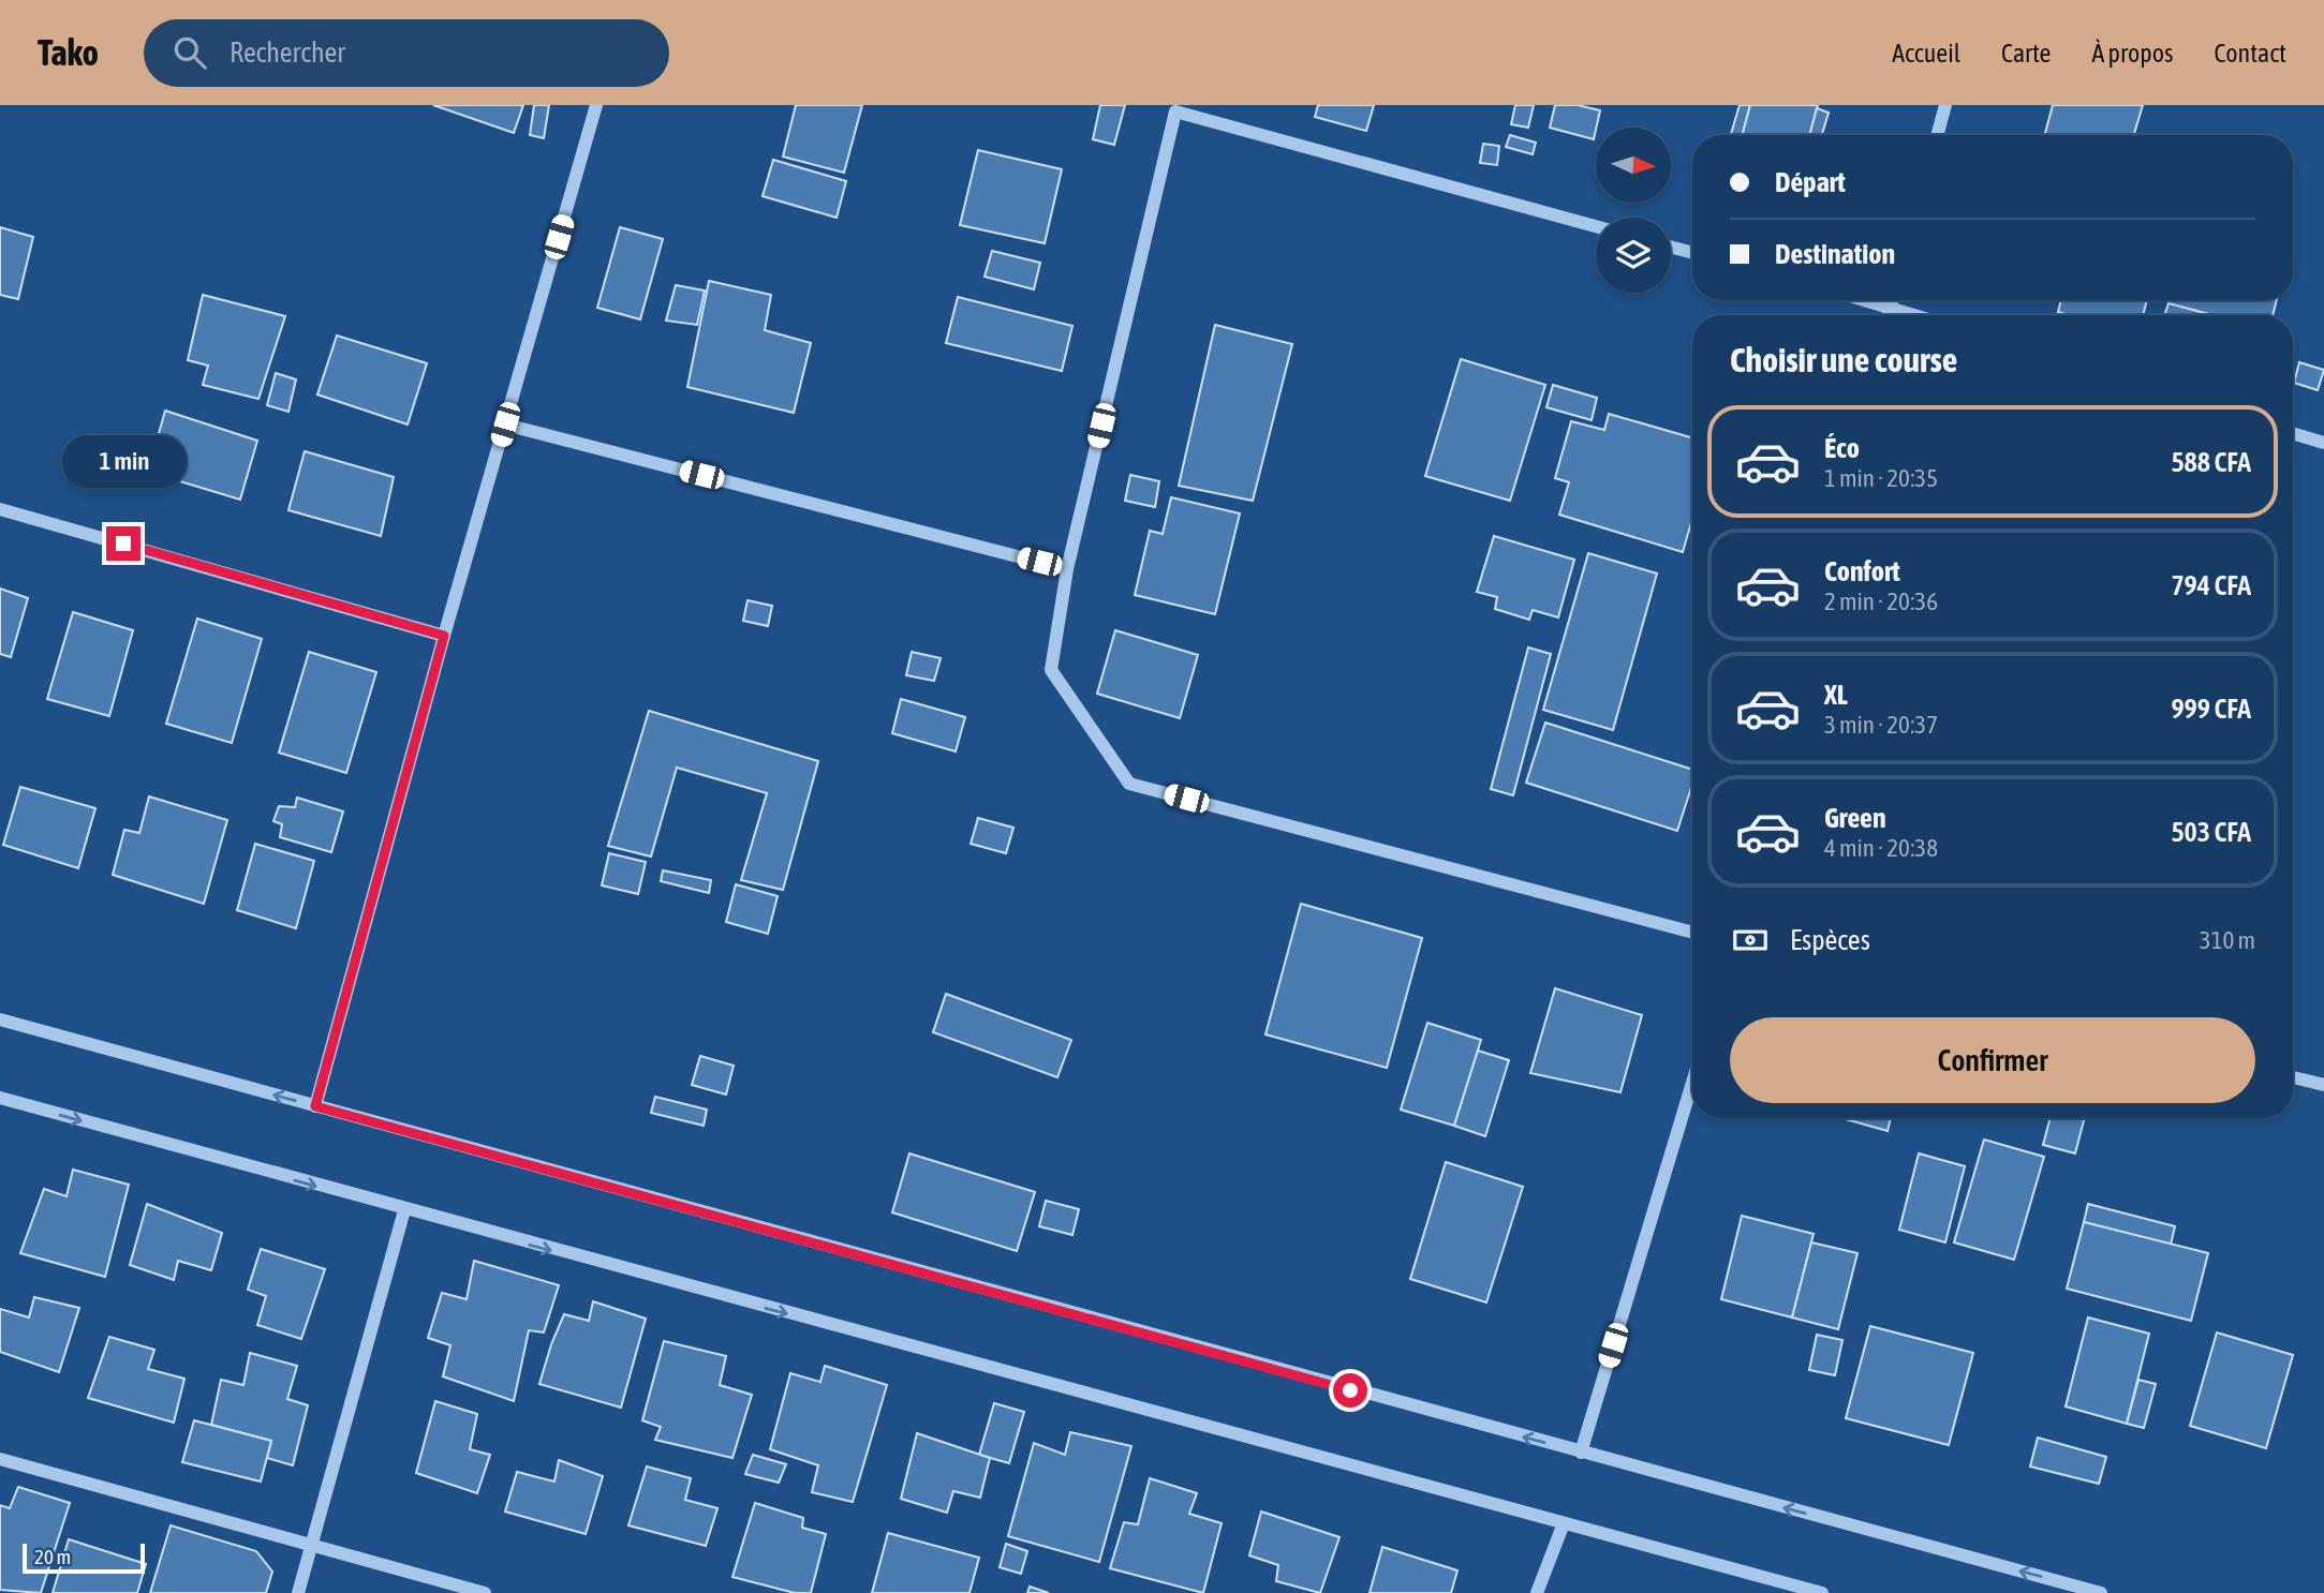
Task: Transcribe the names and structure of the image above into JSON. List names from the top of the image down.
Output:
{
  "scale_bar": "20 m",
  "north": "right",
  "page": {
    "header": "Tako",
    "search": "Rechercher",
    "nav": [
      "Accueil",
      "Carte",
      "À propos",
      "Contact"
    ],
    "banner": ["Départ", "Destination"],
    "heading": "Choisir une course",
    "list": [
      {
        "name": "Éco",
        "note": "1 min · 20:35",
        "value": "588 CFA"
      },
      {
        "name": "Confort",
        "note": "2 min · 20:36",
        "value": "794 CFA"
      },
      {
        "name": "XL",
        "note": "3 min · 20:37",
        "value": "999 CFA"
      },
      {
        "name": "Green",
        "note": "4 min · 20:38",
        "value": "503 CFA"
      }
    ],
    "bubble": "1 min",
    "pay": ["Espèces", "310 m"],
    "buttons": "Confirmer",
    "scale": "20 m"
  }
}
